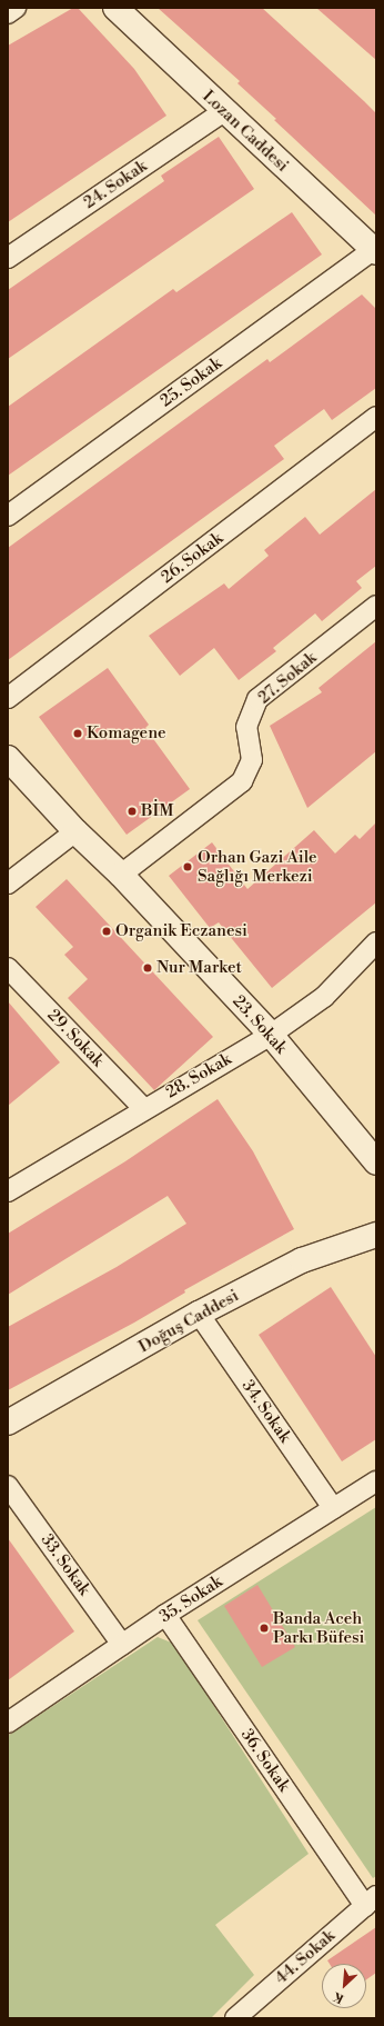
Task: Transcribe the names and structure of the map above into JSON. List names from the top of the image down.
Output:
{
  "streets": {
    "main road": ["Lozan Caddesi", "23. Sokak", "Doğuş Caddesi"],
    "street": [
      "24. Sokak",
      "25. Sokak",
      "26. Sokak",
      "27. Sokak",
      "29. Sokak",
      "28. Sokak",
      "34. Sokak",
      "33. Sokak",
      "35. Sokak",
      "36. Sokak",
      "44. Sokak"
    ]
  },
  "crossings": [
    ["Lozan Caddesi", "24. Sokak"],
    ["Lozan Caddesi", "25. Sokak"],
    ["27. Sokak", "23. Sokak"],
    ["23. Sokak", "28. Sokak"],
    ["29. Sokak", "28. Sokak"],
    ["Doğuş Caddesi", "34. Sokak"],
    ["34. Sokak", "35. Sokak"],
    ["33. Sokak", "35. Sokak"],
    ["35. Sokak", "36. Sokak"],
    ["36. Sokak", "44. Sokak"]
  ],
  "places": [
    "Komagene",
    "BİM",
    "Orhan Gazi Aile Sağlığı Merkezi",
    "Organik Eczanesi",
    "Nur Market",
    "Banda Aceh Parkı Büfesi"
  ],
  "north": "bottom left"
}
